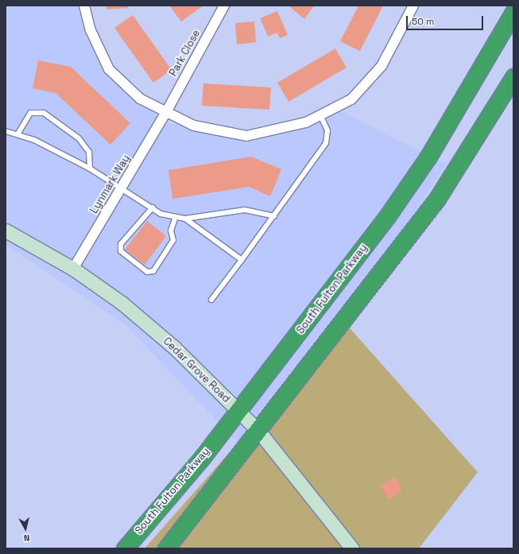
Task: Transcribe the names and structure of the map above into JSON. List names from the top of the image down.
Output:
{
  "streets": {
    "highway": ["South Fulton Parkway"],
    "main road": ["Cedar Grove Road"],
    "street": ["Park Close", "Lynmark Way"]
  },
  "crossings": [
    ["Park Close", "Lynmark Way"],
    ["Lynmark Way", "Cedar Grove Road"],
    ["South Fulton Parkway", "Cedar Grove Road"]
  ],
  "scale_bar": "50 m",
  "north": "bottom"
}
